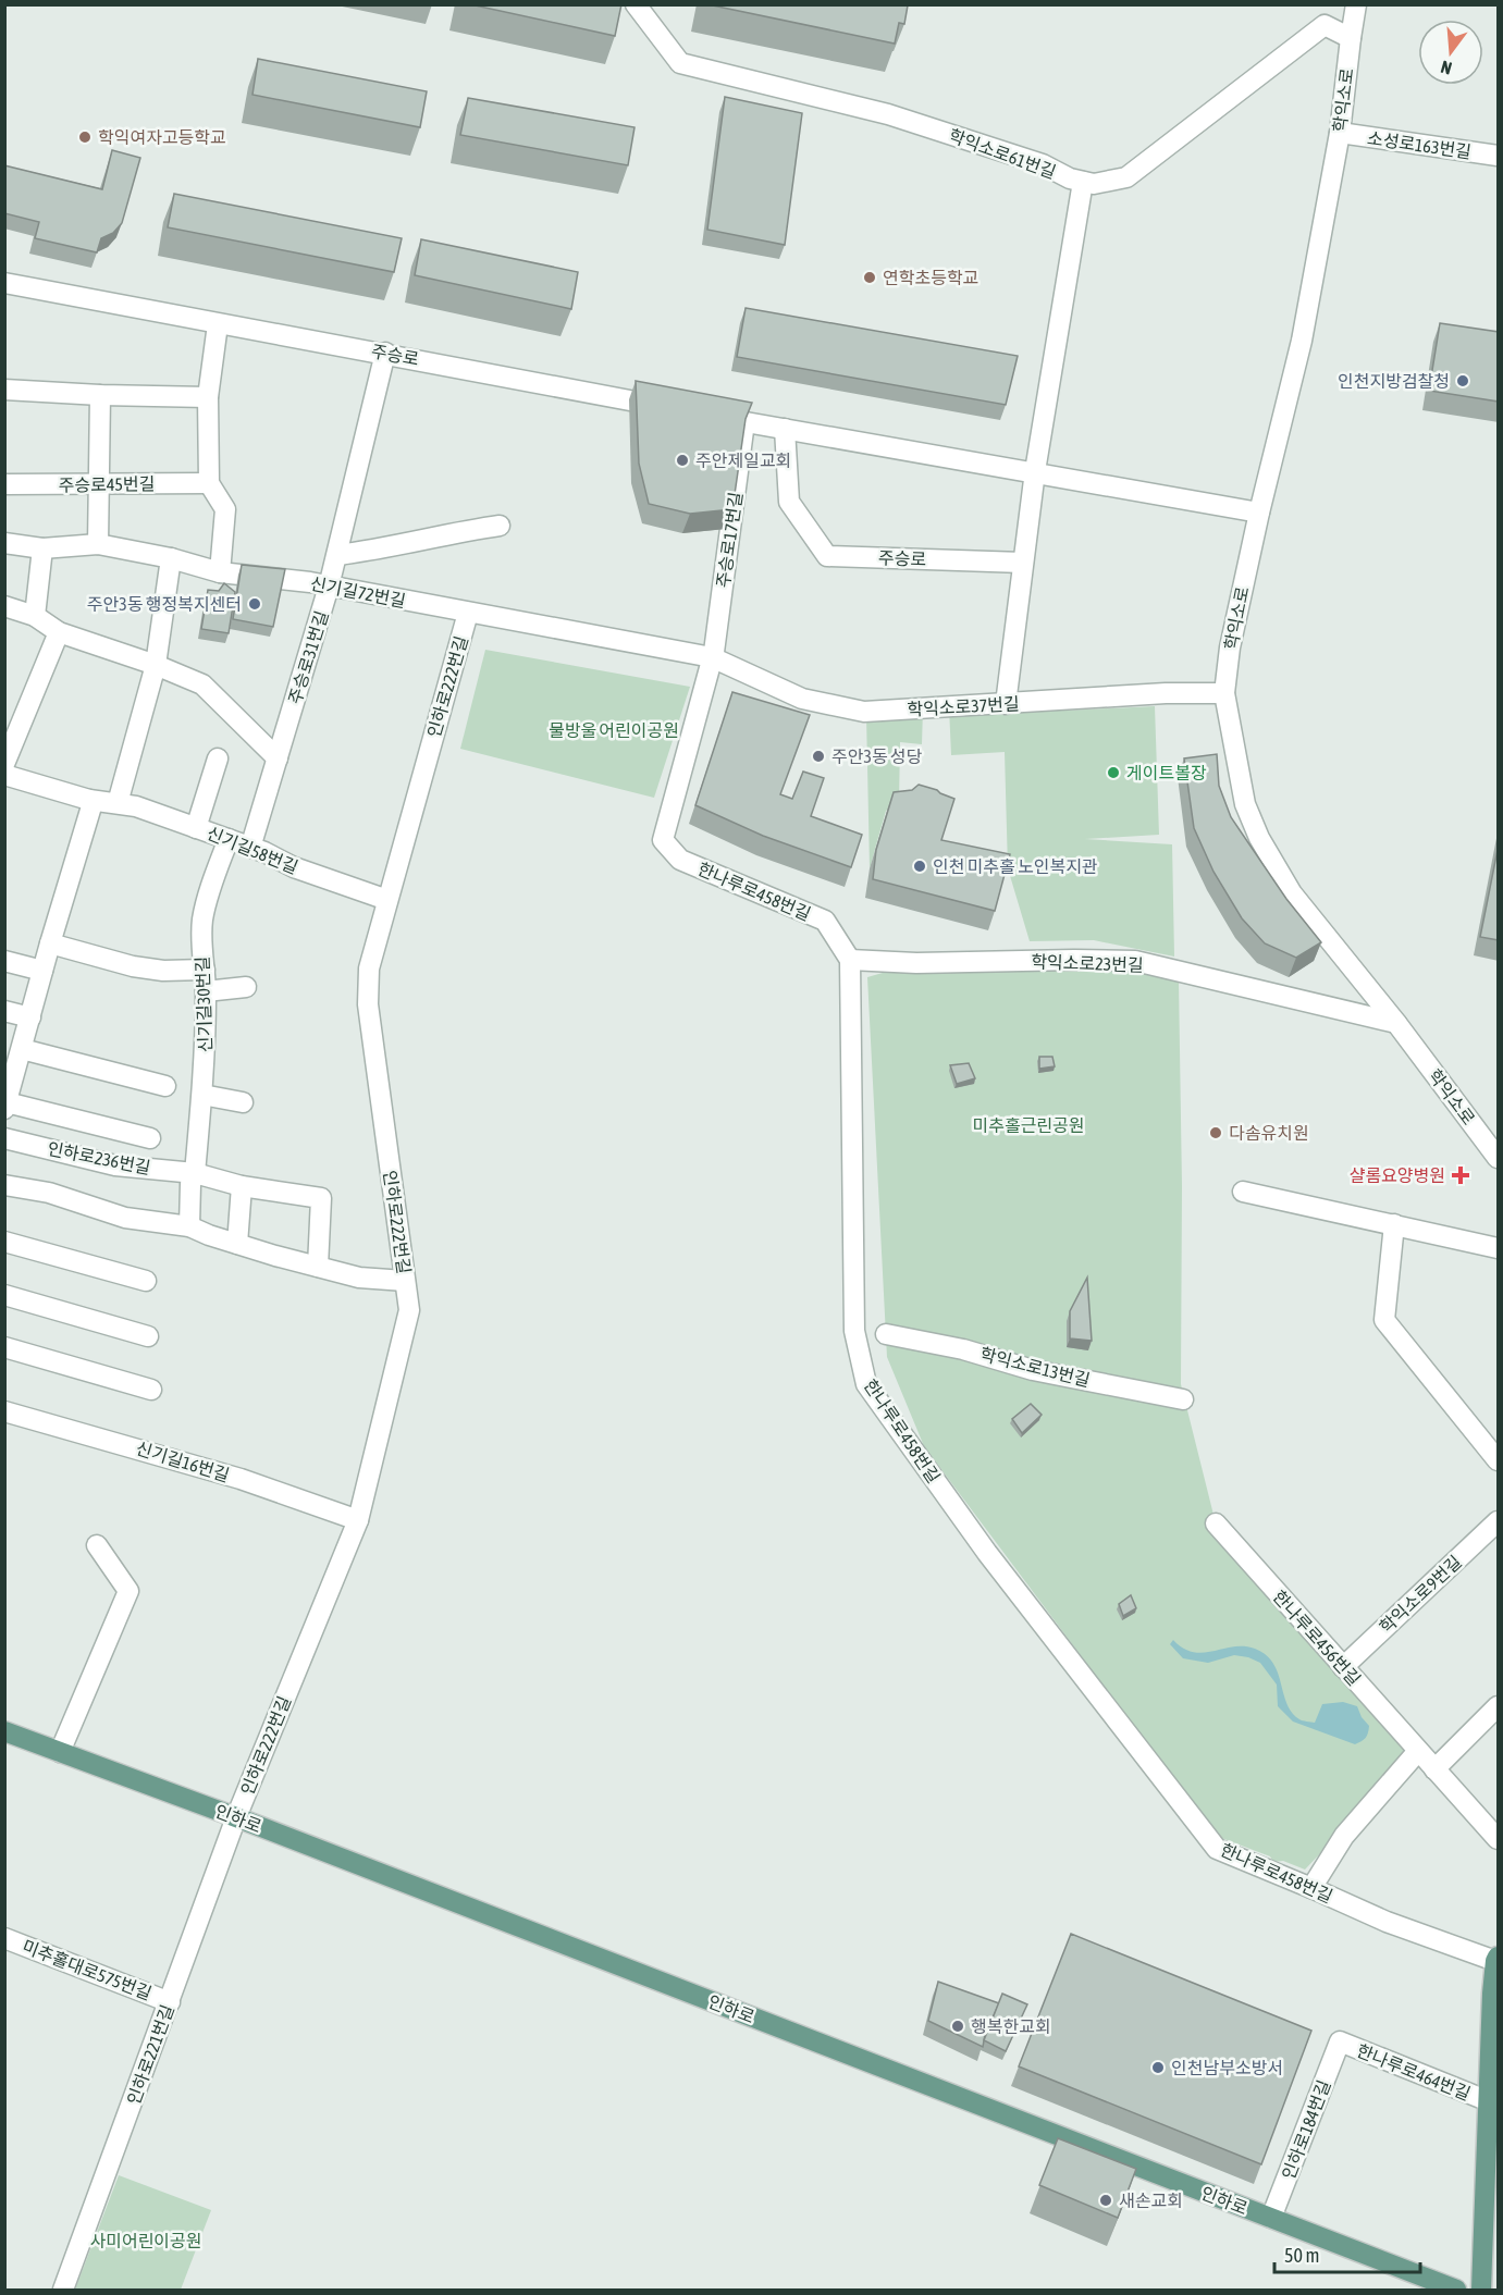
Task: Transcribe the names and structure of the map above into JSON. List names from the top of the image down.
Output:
{
  "streets": {
    "main road": ["인하로"],
    "street": [
      "학익소로",
      "소성로163번길",
      "학익소로61번길",
      "주승로",
      "주승로45번길",
      "주승로17번길",
      "신기길72번길",
      "주승로31번길",
      "인하로222번길",
      "학익소로37번길",
      "신기길58번길",
      "한나루로458번길",
      "학익소로23번길",
      "신기길30번길",
      "인하로236번길",
      "학익소로13번길",
      "신기길16번길",
      "학익소로9번길",
      "한나루로456번길",
      "미추홀대로575번길",
      "인하로221번길",
      "한나루로464번길",
      "인하로184번길"
    ]
  },
  "crossings": [
    ["학익소로", "소성로163번길"],
    ["학익소로", "학익소로61번길"],
    ["학익소로", "학익소로37번길"],
    ["학익소로", "학익소로23번길"],
    ["주승로", "주승로31번길"],
    ["주승로17번길", "신기길72번길"],
    ["주승로17번길", "학익소로37번길"],
    ["주승로17번길", "한나루로458번길"],
    ["신기길72번길", "주승로31번길"],
    ["신기길72번길", "인하로222번길"],
    ["신기길72번길", "학익소로37번길"],
    ["신기길72번길", "한나루로458번길"],
    ["주승로31번길", "신기길58번길"],
    ["인하로222번길", "신기길58번길"],
    ["인하로222번길", "신기길16번길"],
    ["인하로222번길", "인하로"],
    ["인하로222번길", "인하로221번길"],
    ["학익소로37번길", "한나루로458번길"],
    ["신기길58번길", "신기길30번길"],
    ["신기길58번길", "인하로236번길"],
    ["한나루로458번길", "학익소로23번길"],
    ["신기길30번길", "인하로236번길"],
    ["학익소로9번길", "한나루로456번길"],
    ["인하로", "인하로221번길"],
    ["인하로", "인하로184번길"],
    ["미추홀대로575번길", "인하로221번길"],
    ["한나루로464번길", "인하로184번길"]
  ],
  "parks": ["물방울 어린이공원", "미추홀근린공원", "사미어린이공원"],
  "places": {
    "other": [
      "학익여자고등학교",
      "연학초등학교",
      "인천지방검찰청",
      "주안제일교회",
      "주안3동 행정복지센터",
      "주안3동 성당",
      "게이트볼장",
      "인천 미추홀 노인복지관",
      "다솜유치원",
      "행복한교회",
      "인천남부소방서",
      "새손교회"
    ],
    "health": ["샬롬요양병원"]
  },
  "scale_bar": "50 m",
  "north": "bottom"
}
